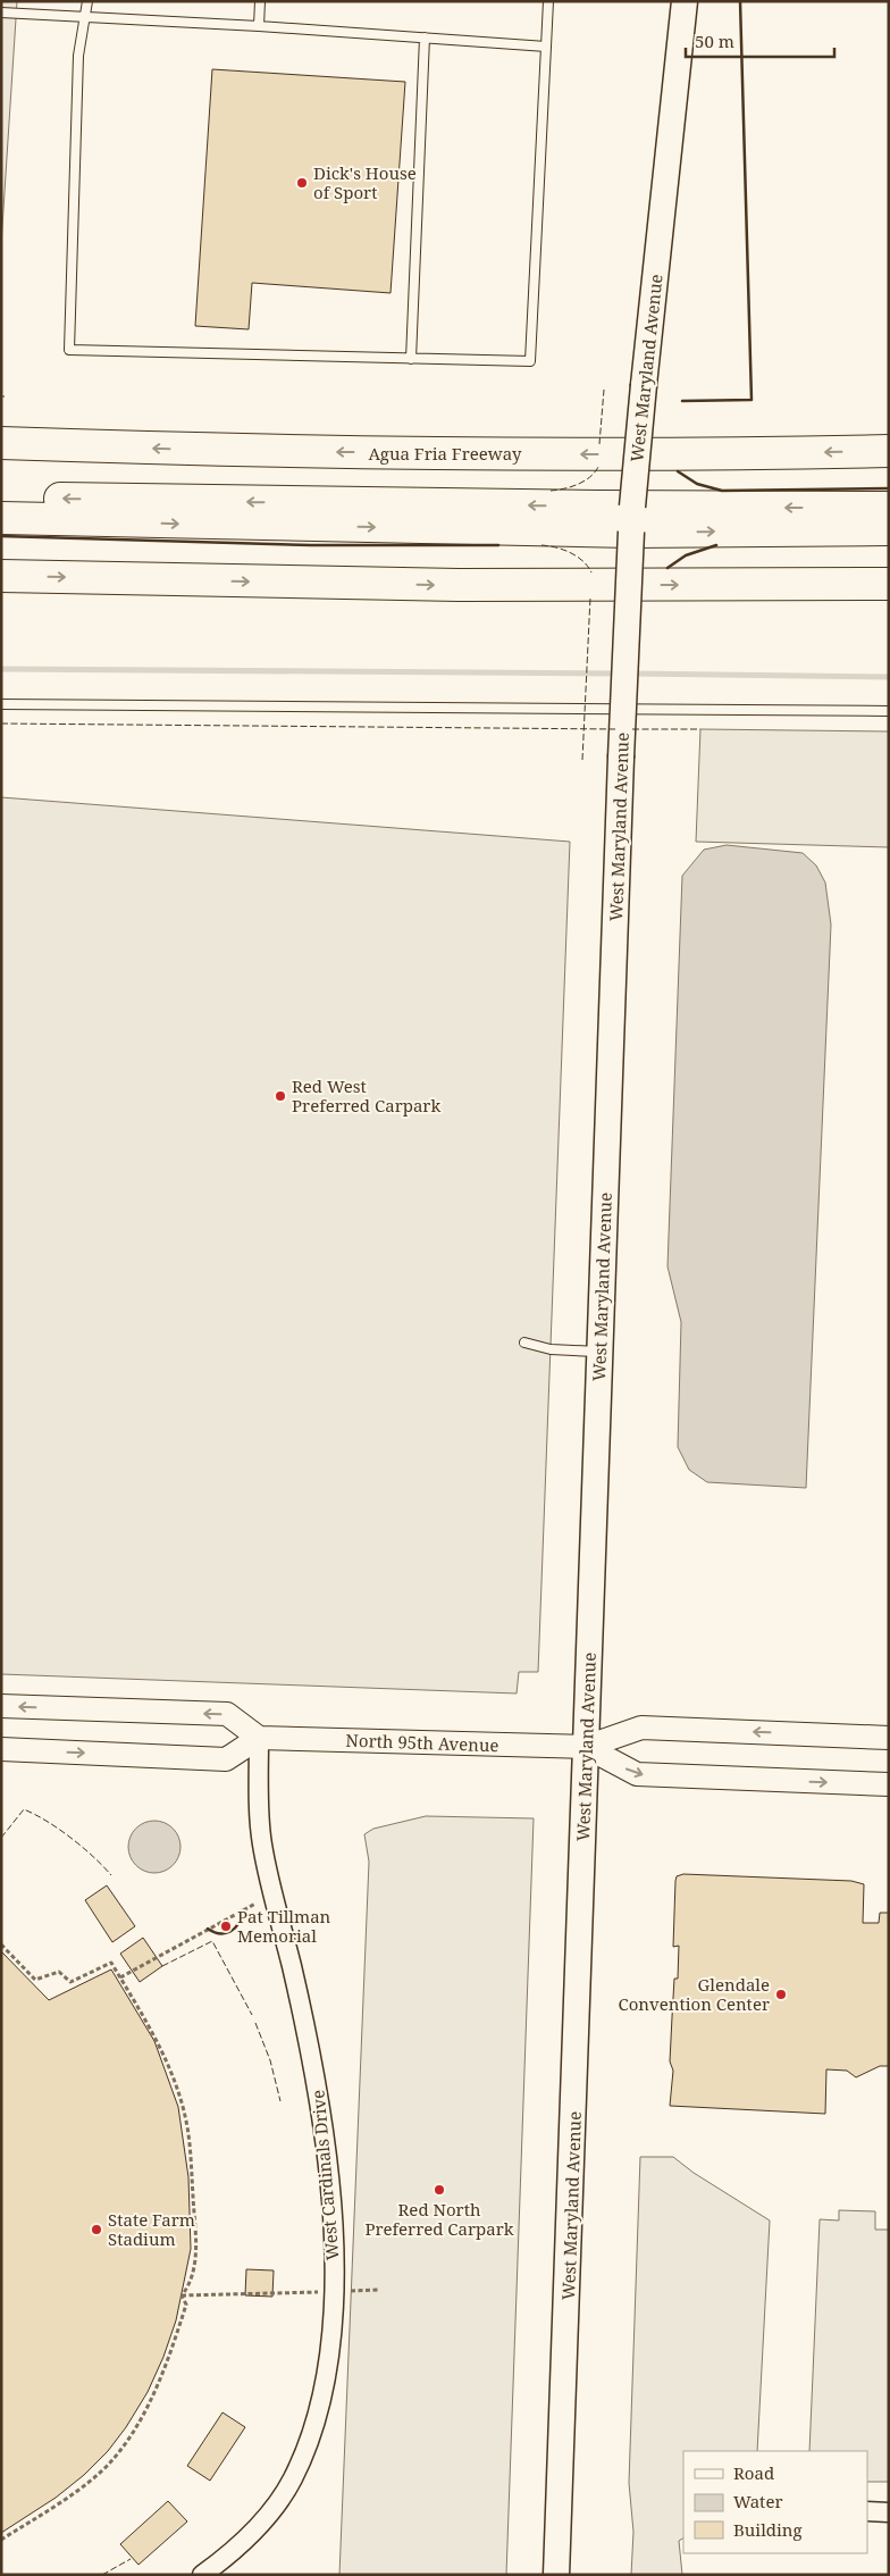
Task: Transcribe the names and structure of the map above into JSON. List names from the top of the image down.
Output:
{
  "streets": {
    "highway": ["Agua Fria Freeway"],
    "main road": ["West Maryland Avenue"],
    "street": ["North 95th Avenue", "West Cardinals Drive"]
  },
  "crossings": [
    ["West Maryland Avenue", "North 95th Avenue"],
    ["North 95th Avenue", "West Cardinals Drive"]
  ],
  "places": [
    "Dick's House of Sport",
    "Red West Preferred Carpark",
    "Pat Tillman Memorial",
    "Glendale Convention Center",
    "Red North Preferred Carpark",
    "State Farm Stadium"
  ],
  "legend": ["Road", "Water", "Building"],
  "scale_bar": "50 m"
}
